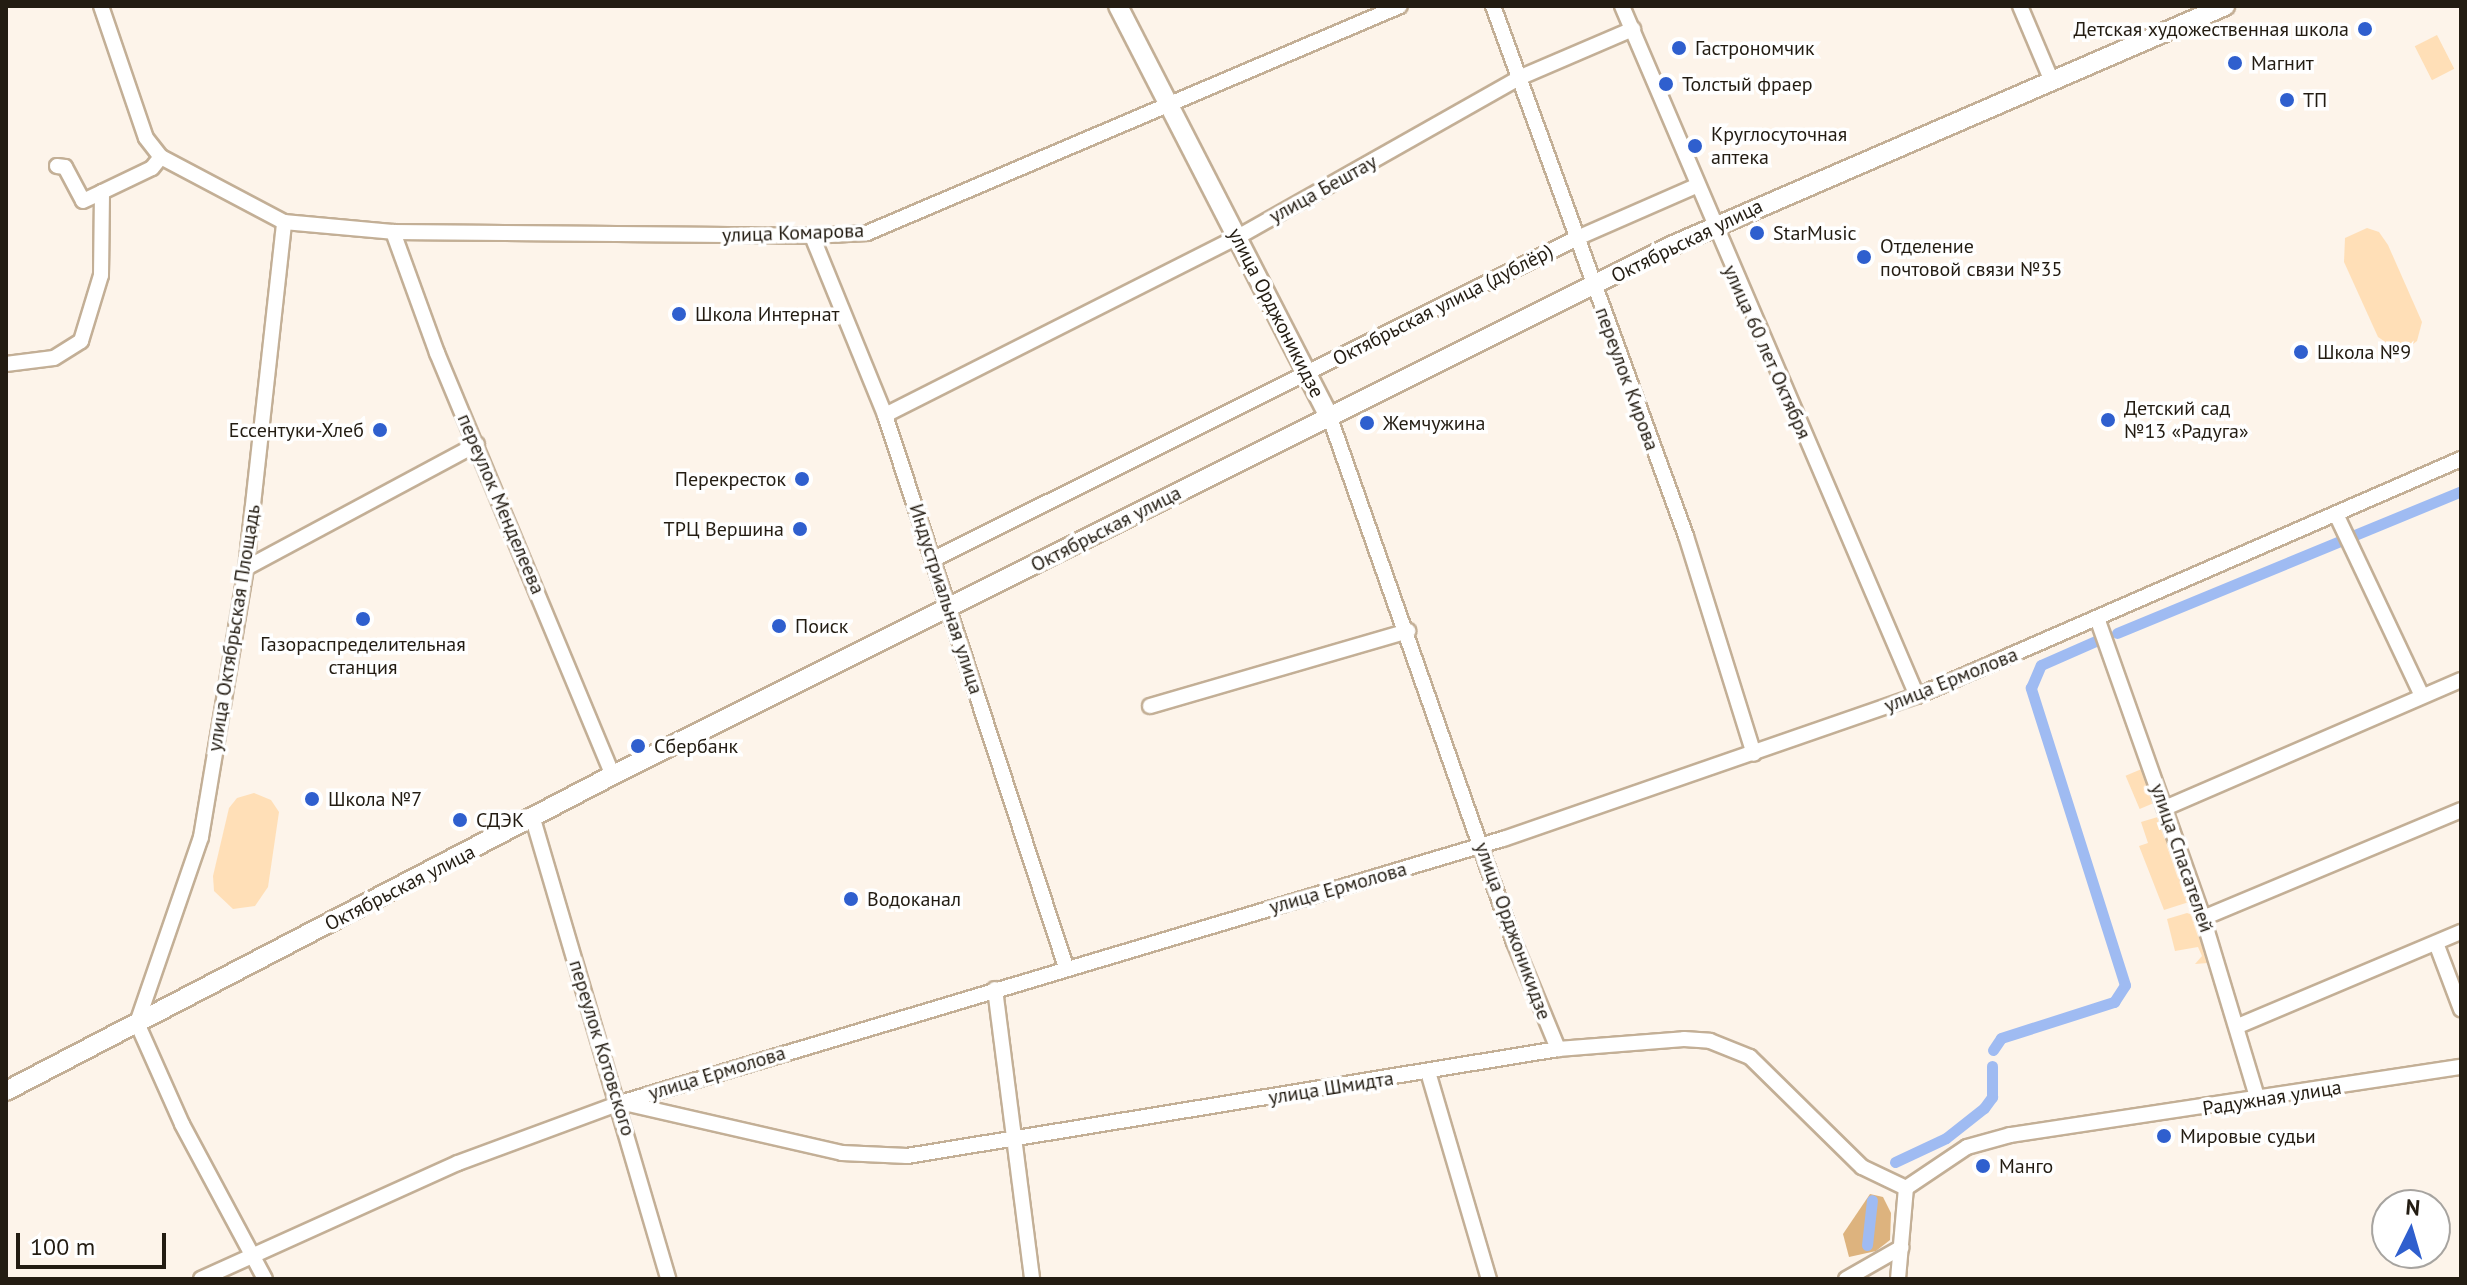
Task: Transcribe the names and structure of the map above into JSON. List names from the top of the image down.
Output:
{
  "streets": {
    "main road": ["Октябрьская улица", "улица Орджоникидзе"],
    "street": [
      "улица Бештау",
      "улица Комарова",
      "Октябрьская улица (дублёр)",
      "улица 60 лет Октября",
      "переулок Кирова",
      "переулок Менделеева",
      "Индустриальная улица",
      "улица Октябрьская Площадь",
      "улица Ермолова",
      "улица Спасателей",
      "переулок Котовского",
      "улица Шмидта",
      "Радужная улица"
    ]
  },
  "crossings": [
    ["улица Бештау", "улица Орджоникидзе"],
    ["улица Бештау", "улица 60 лет Октября"],
    ["улица Бештау", "переулок Кирова"],
    ["улица Бештау", "Индустриальная улица"],
    ["улица Комарова", "улица Орджоникидзе"],
    ["улица Комарова", "переулок Менделеева"],
    ["улица Комарова", "Индустриальная улица"],
    ["улица Комарова", "улица Октябрьская Площадь"],
    ["Октябрьская улица", "улица Орджоникидзе"],
    ["Октябрьская улица", "улица 60 лет Октября"],
    ["Октябрьская улица", "переулок Кирова"],
    ["Октябрьская улица", "переулок Менделеева"],
    ["Октябрьская улица", "Индустриальная улица"],
    ["Октябрьская улица", "улица Октябрьская Площадь"],
    ["Октябрьская улица", "переулок Котовского"],
    ["Октябрьская улица (дублёр)", "улица Орджоникидзе"],
    ["Октябрьская улица (дублёр)", "улица 60 лет Октября"],
    ["Октябрьская улица (дублёр)", "переулок Кирова"],
    ["Октябрьская улица (дублёр)", "Индустриальная улица"],
    ["улица Орджоникидзе", "улица Ермолова"],
    ["улица Орджоникидзе", "улица Шмидта"],
    ["улица 60 лет Октября", "улица Ермолова"],
    ["переулок Кирова", "улица Ермолова"],
    ["Индустриальная улица", "улица Ермолова"],
    ["улица Ермолова", "улица Спасателей"],
    ["улица Ермолова", "переулок Котовского"],
    ["улица Ермолова", "улица Шмидта"],
    ["улица Спасателей", "Радужная улица"],
    ["переулок Котовского", "улица Шмидта"],
    ["улица Шмидта", "Радужная улица"]
  ],
  "places": [
    "Детская художественная школа",
    "Гастрономчик",
    "Магнит",
    "Толстый фраер",
    "ТП",
    "Круглосуточная аптека",
    "StarMusic",
    "Отделение почтовой связи №35",
    "Школа Интернат",
    "Школа №9",
    "Детский сад №13 «Радуга»",
    "Жемчужина",
    "Ессентуки-Хлеб",
    "Перекресток",
    "ТРЦ Вершина",
    "Газораспределительная станция",
    "Поиск",
    "Сбербанк",
    "Школа №7",
    "СДЭК",
    "Водоканал",
    "Мировые судьи",
    "Манго"
  ],
  "scale_bar": "100 m",
  "north": "top"
}
